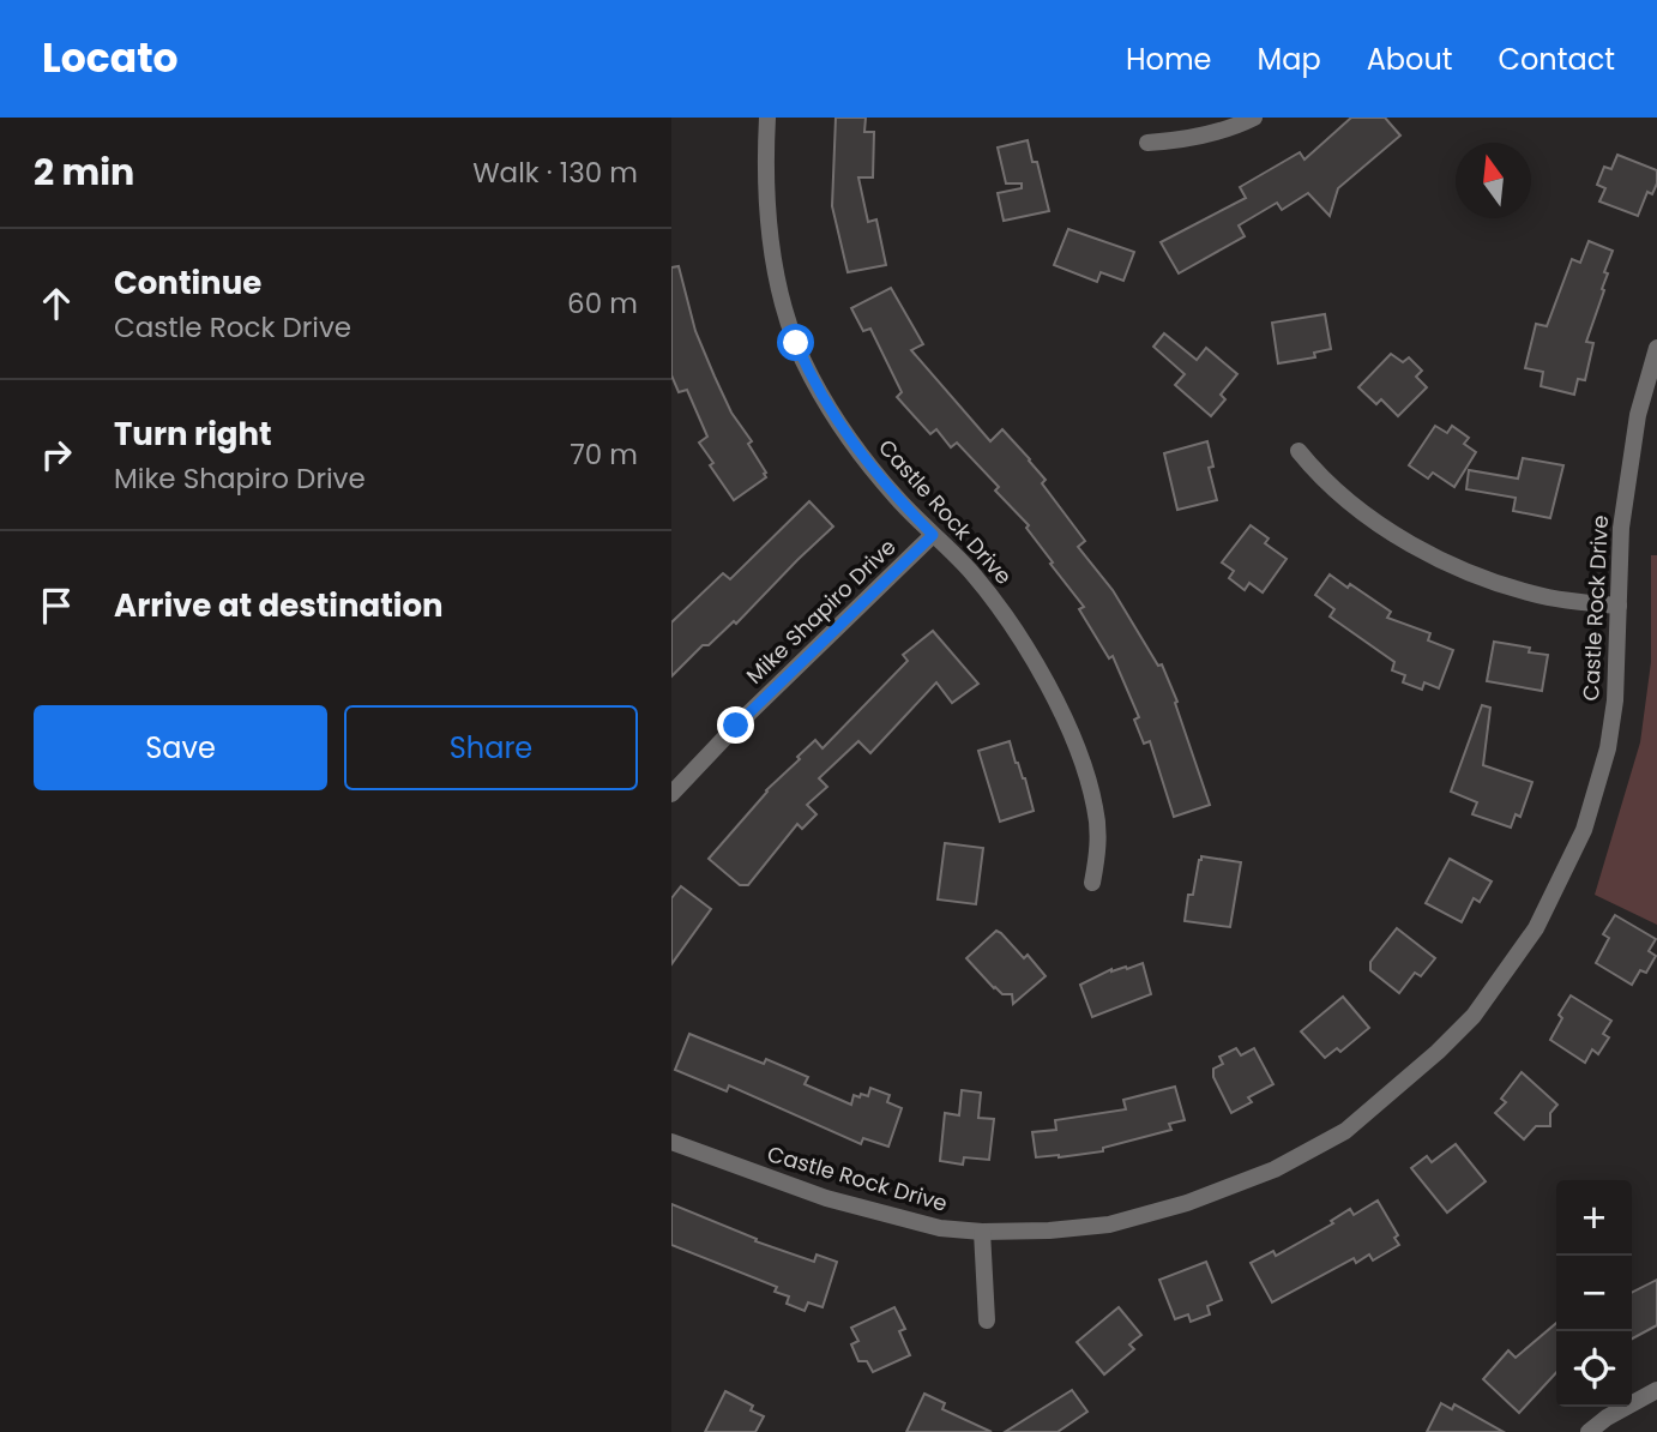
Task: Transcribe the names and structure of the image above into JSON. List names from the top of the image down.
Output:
{
  "streets": {
    "street": ["Castle Rock Drive", "Mike Shapiro Drive"]
  },
  "crossings": [
    ["Castle Rock Drive", "Mike Shapiro Drive"]
  ],
  "north": "top",
  "page": {
    "header": "Locato",
    "nav": [
      "Home",
      "Map",
      "About",
      "Contact"
    ],
    "heading": ["2 min", "Walk · 130 m"],
    "list": [
      ["Continue", "Castle Rock Drive", "60 m"],
      ["Turn right", "Mike Shapiro Drive", "70 m"],
      "Arrive at destination"
    ],
    "buttons": ["Save", "Share"],
    "map_buttons": ["+", "−"]
  }
}
